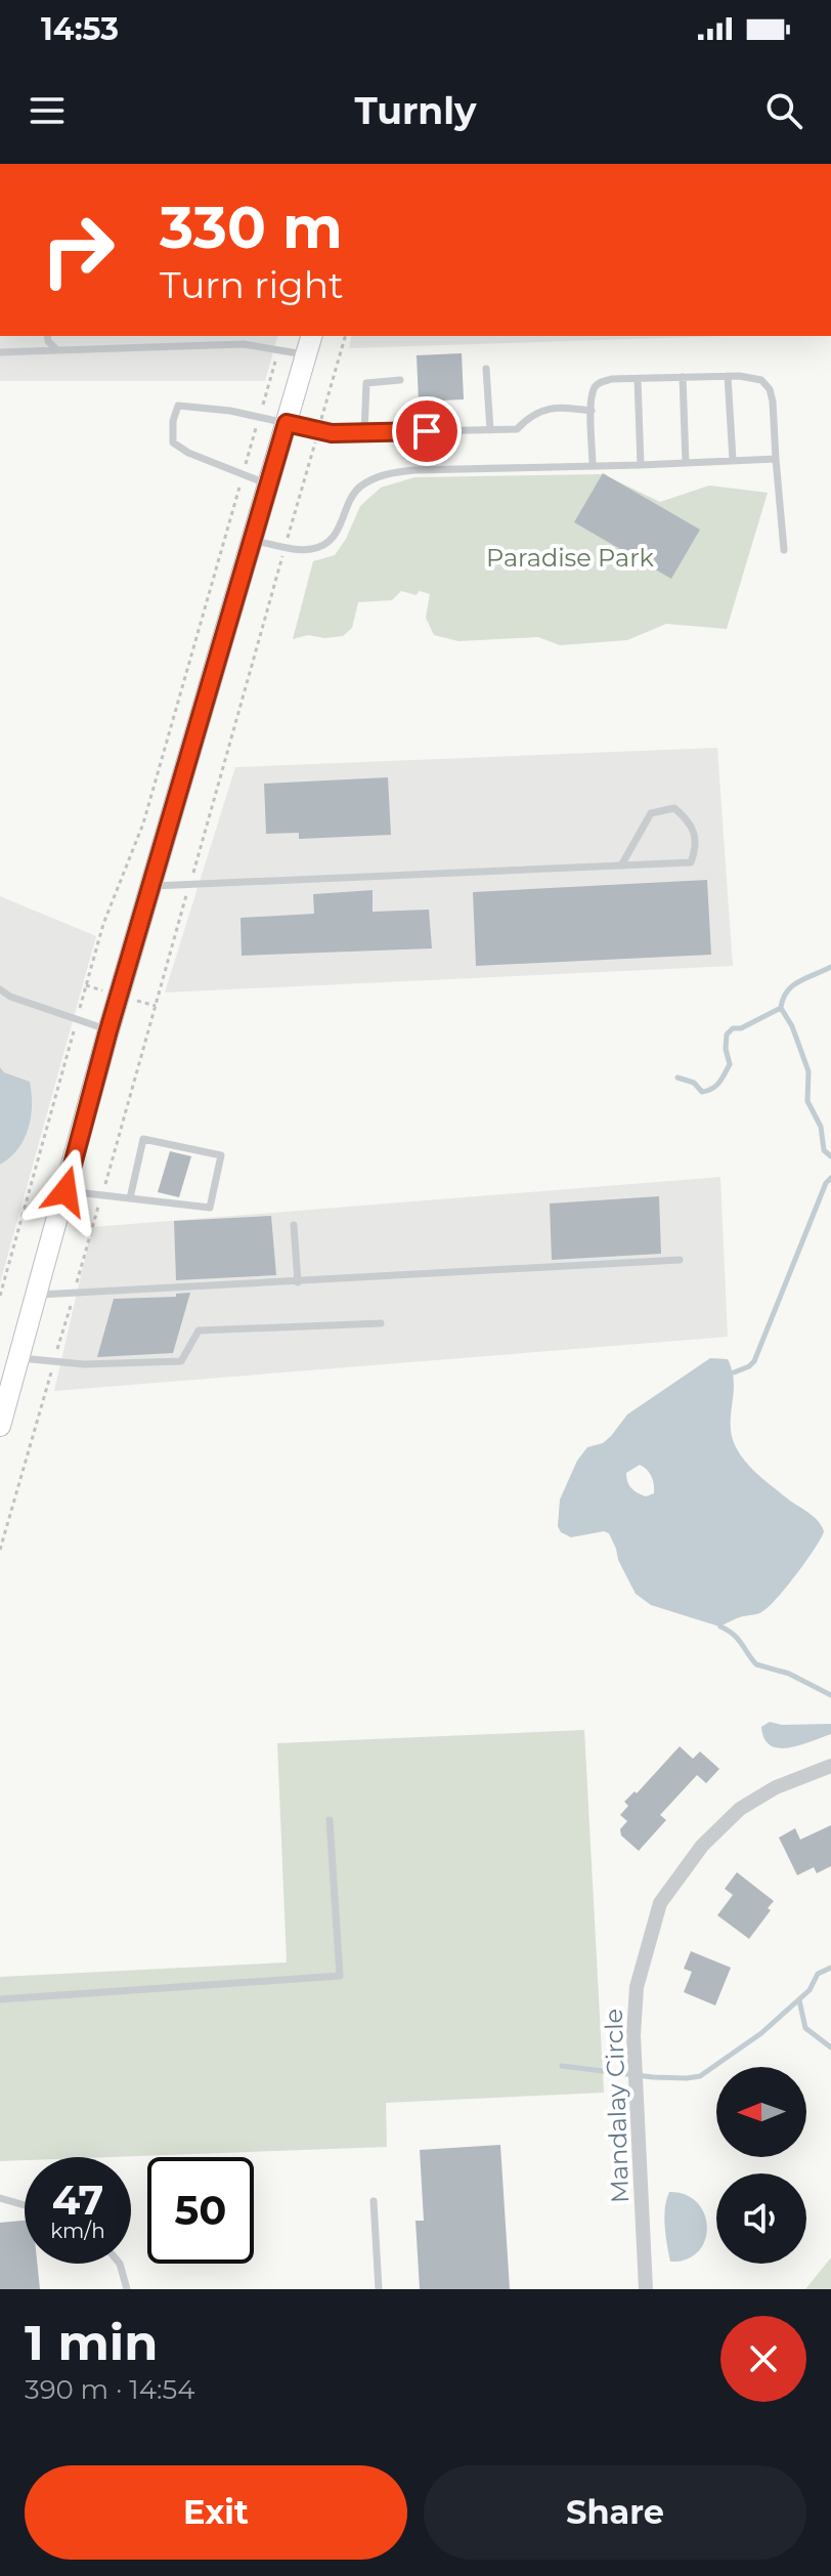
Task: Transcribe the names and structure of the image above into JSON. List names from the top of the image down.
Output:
{
  "streets": {
    "street": ["Mandalay Circle"]
  },
  "parks": ["Paradise Park"],
  "north": "left",
  "page": {
    "status": "14:53",
    "header": "Turnly",
    "turn": ["330 m", "Turn right"],
    "speed": "47 km/h",
    "limit": "50",
    "heading": ["1 min", "390 m · 14:54"],
    "buttons": ["Exit", "Share"]
  }
}
